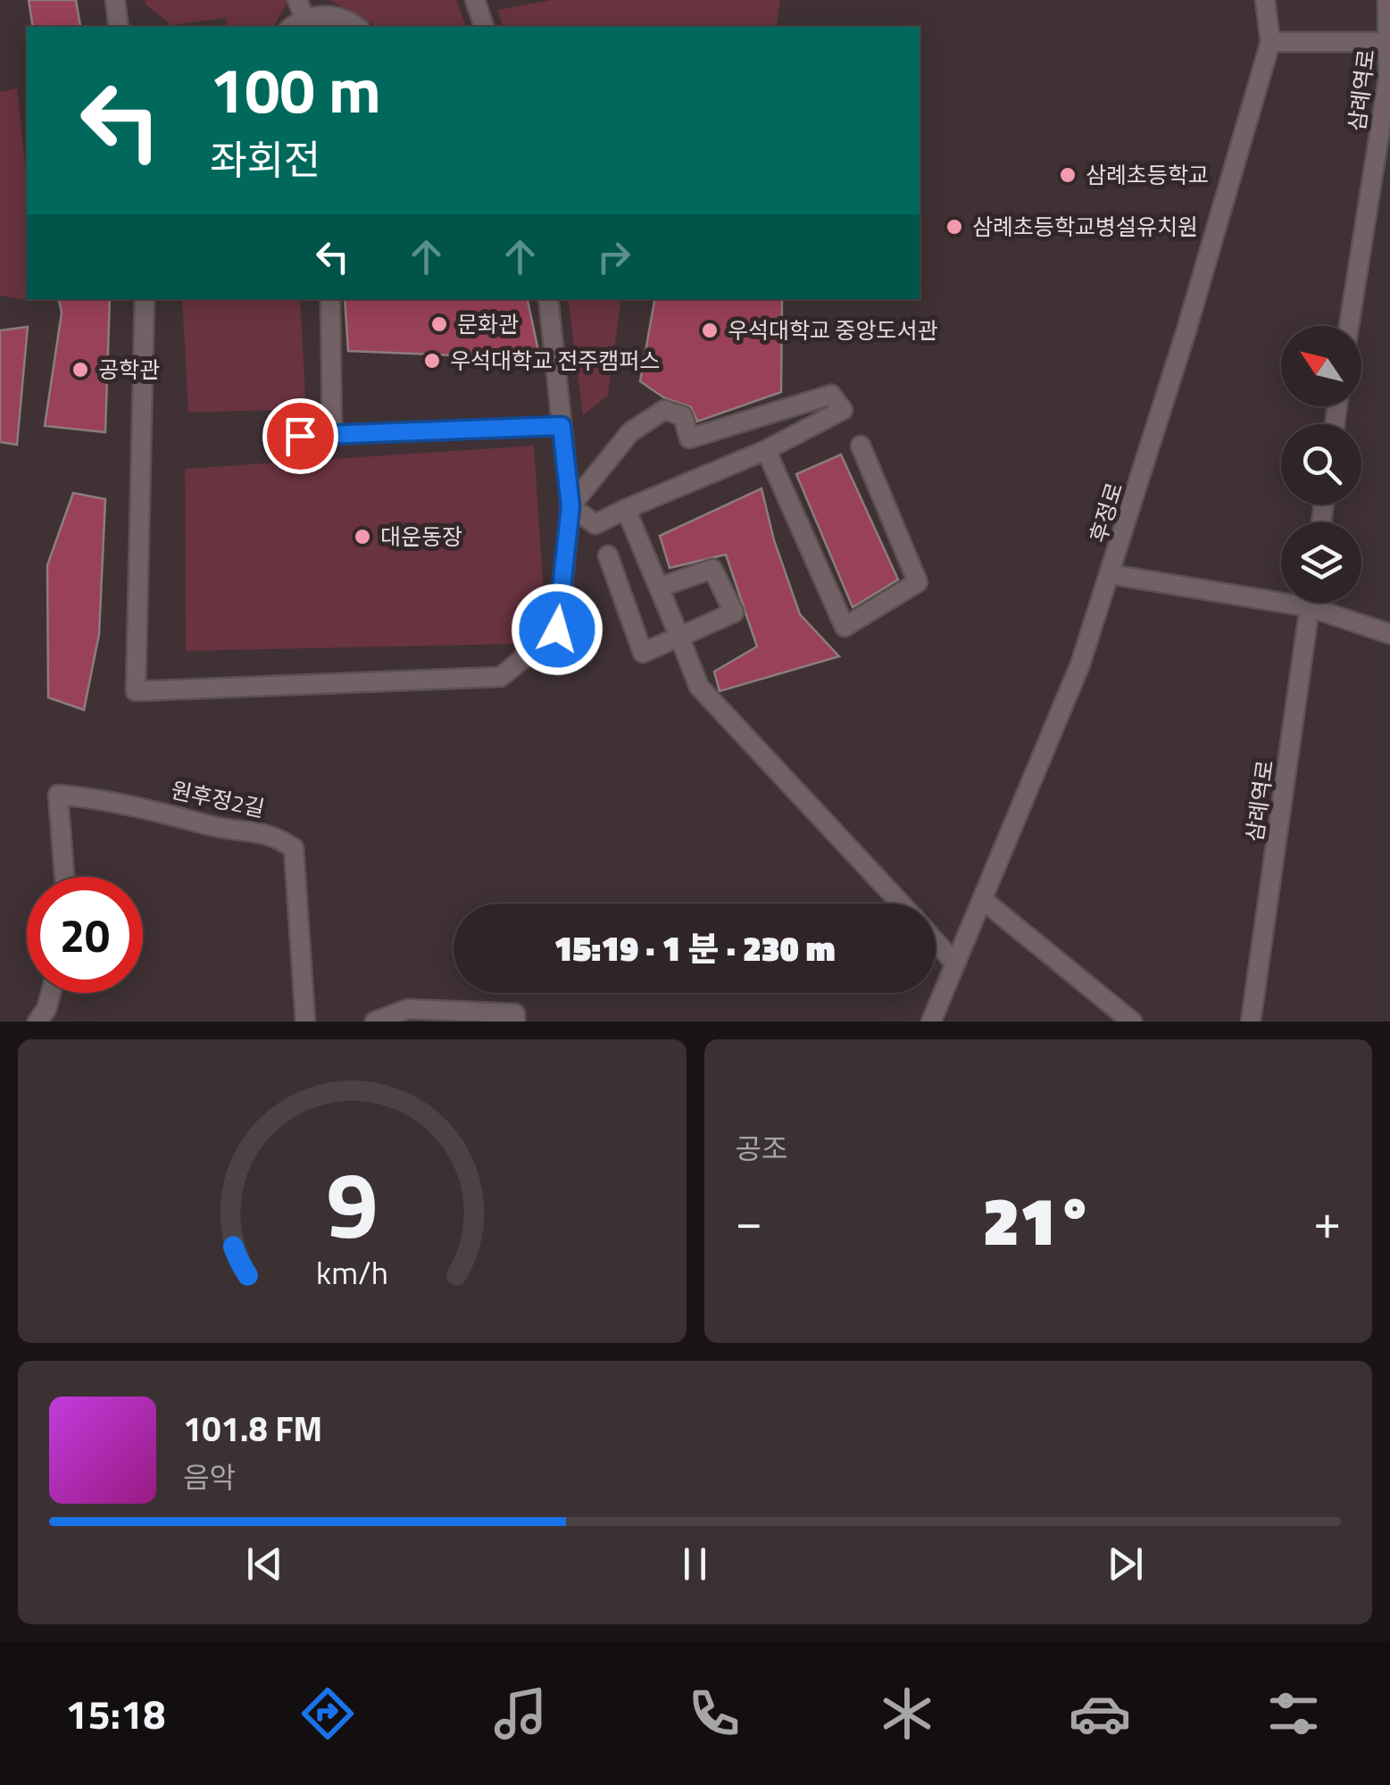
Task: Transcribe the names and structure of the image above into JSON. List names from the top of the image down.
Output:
{
  "streets": {
    "street": ["삼례역로", "후정로", "원후정2길"]
  },
  "places": [
    "삼례초등학교",
    "삼례초등학교병설유치원",
    "문화관",
    "우석대학교 중앙도서관",
    "우석대학교 전주캠퍼스",
    "공학관",
    "대운동장"
  ],
  "north": "top left",
  "page": {
    "turn": ["100 m", "좌회전"],
    "limit": "20",
    "trip": "15:19 · 1 분 · 230 m",
    "tile": "공조",
    "heat": ["−", "21°", "+"],
    "song": ["101.8 FM", "음악"],
    "tabs": "15:18",
    "gauge": ["9", "km/h"]
  }
}
